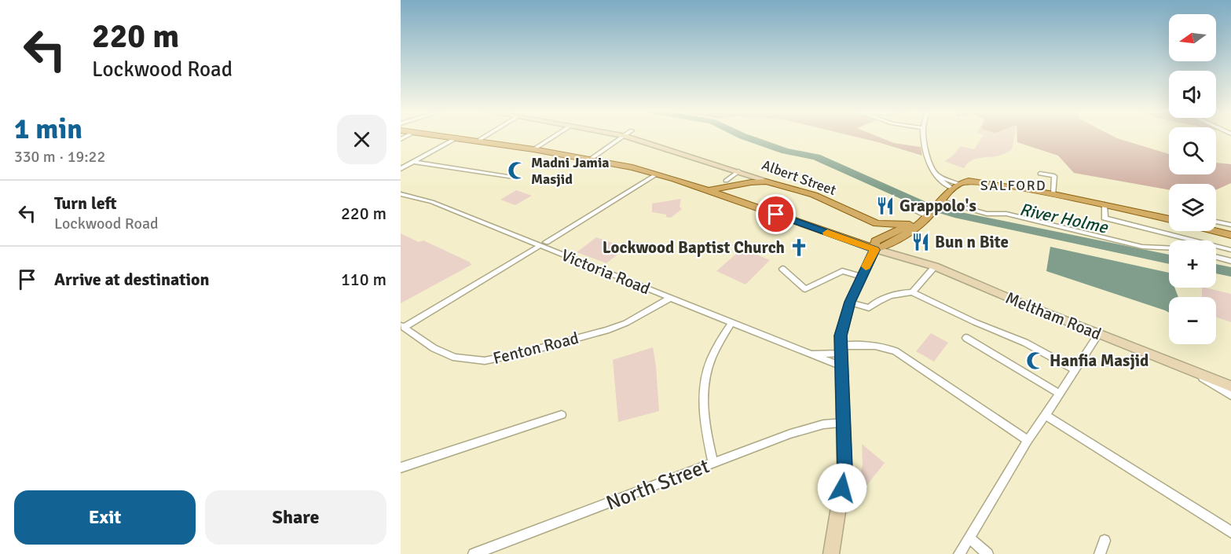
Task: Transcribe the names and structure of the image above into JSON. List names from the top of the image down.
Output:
{
  "streets": {
    "main road": ["Albert Street"],
    "street": [
      "Victoria Road",
      "Meltham Road",
      "Fenton Road",
      "North Street"
    ]
  },
  "crossings": [
    ["Victoria Road", "Fenton Road"]
  ],
  "districts": ["SALFORD"],
  "water": ["River Holme"],
  "places": {
    "mosque": ["Madni Jamia Masjid", "Hanfia Masjid"],
    "restaurant": ["Grappolo's", "Bun n Bite"],
    "church": ["Lockwood Baptist Church"]
  },
  "north": "left",
  "page": {
    "turn": ["220 m", "Lockwood Road"],
    "map_buttons": ["+", "−"],
    "heading": ["1 min", "330 m · 19:22"],
    "list": [
      {
        "name": "Turn left",
        "note": "Lockwood Road",
        "value": "220 m"
      },
      {
        "name": "Arrive at destination",
        "value": "110 m"
      }
    ],
    "buttons": ["Exit", "Share"]
  }
}
